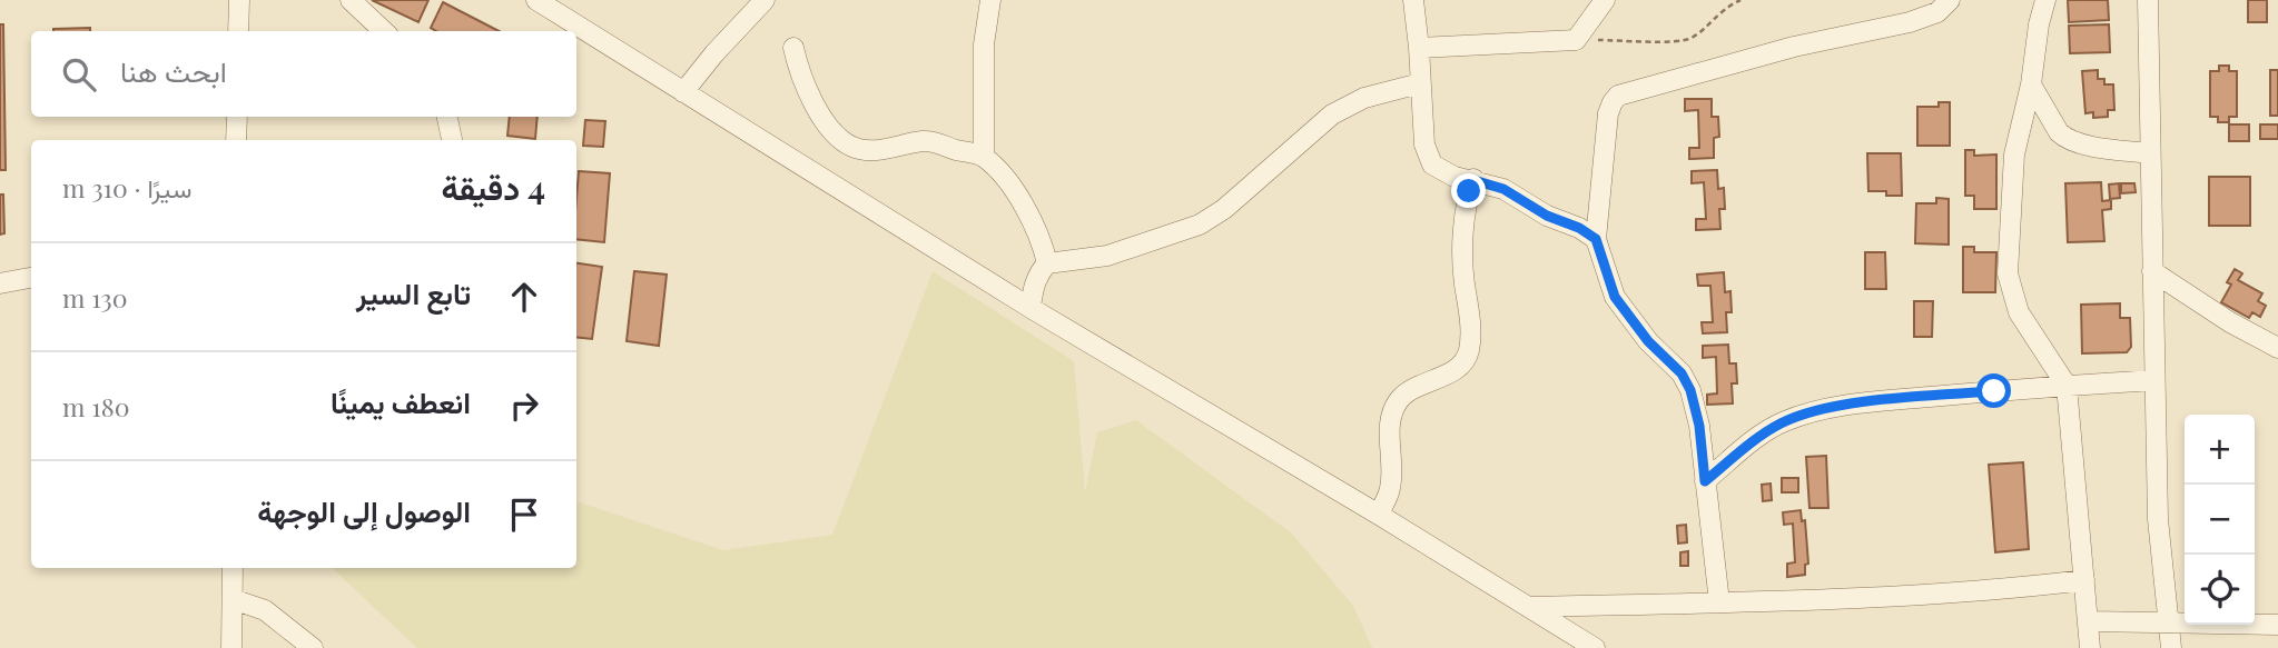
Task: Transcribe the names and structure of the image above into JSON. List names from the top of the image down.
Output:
{
  "page": {
    "search": "ابحث هنا",
    "heading": ["4 دقيقة", "سيرًا · 310 m"],
    "list": [
      ["تابع السير", "130 m"],
      ["انعطف يمينًا", "180 m"],
      "الوصول إلى الوجهة"
    ],
    "map_buttons": ["+", "−"]
  }
}
